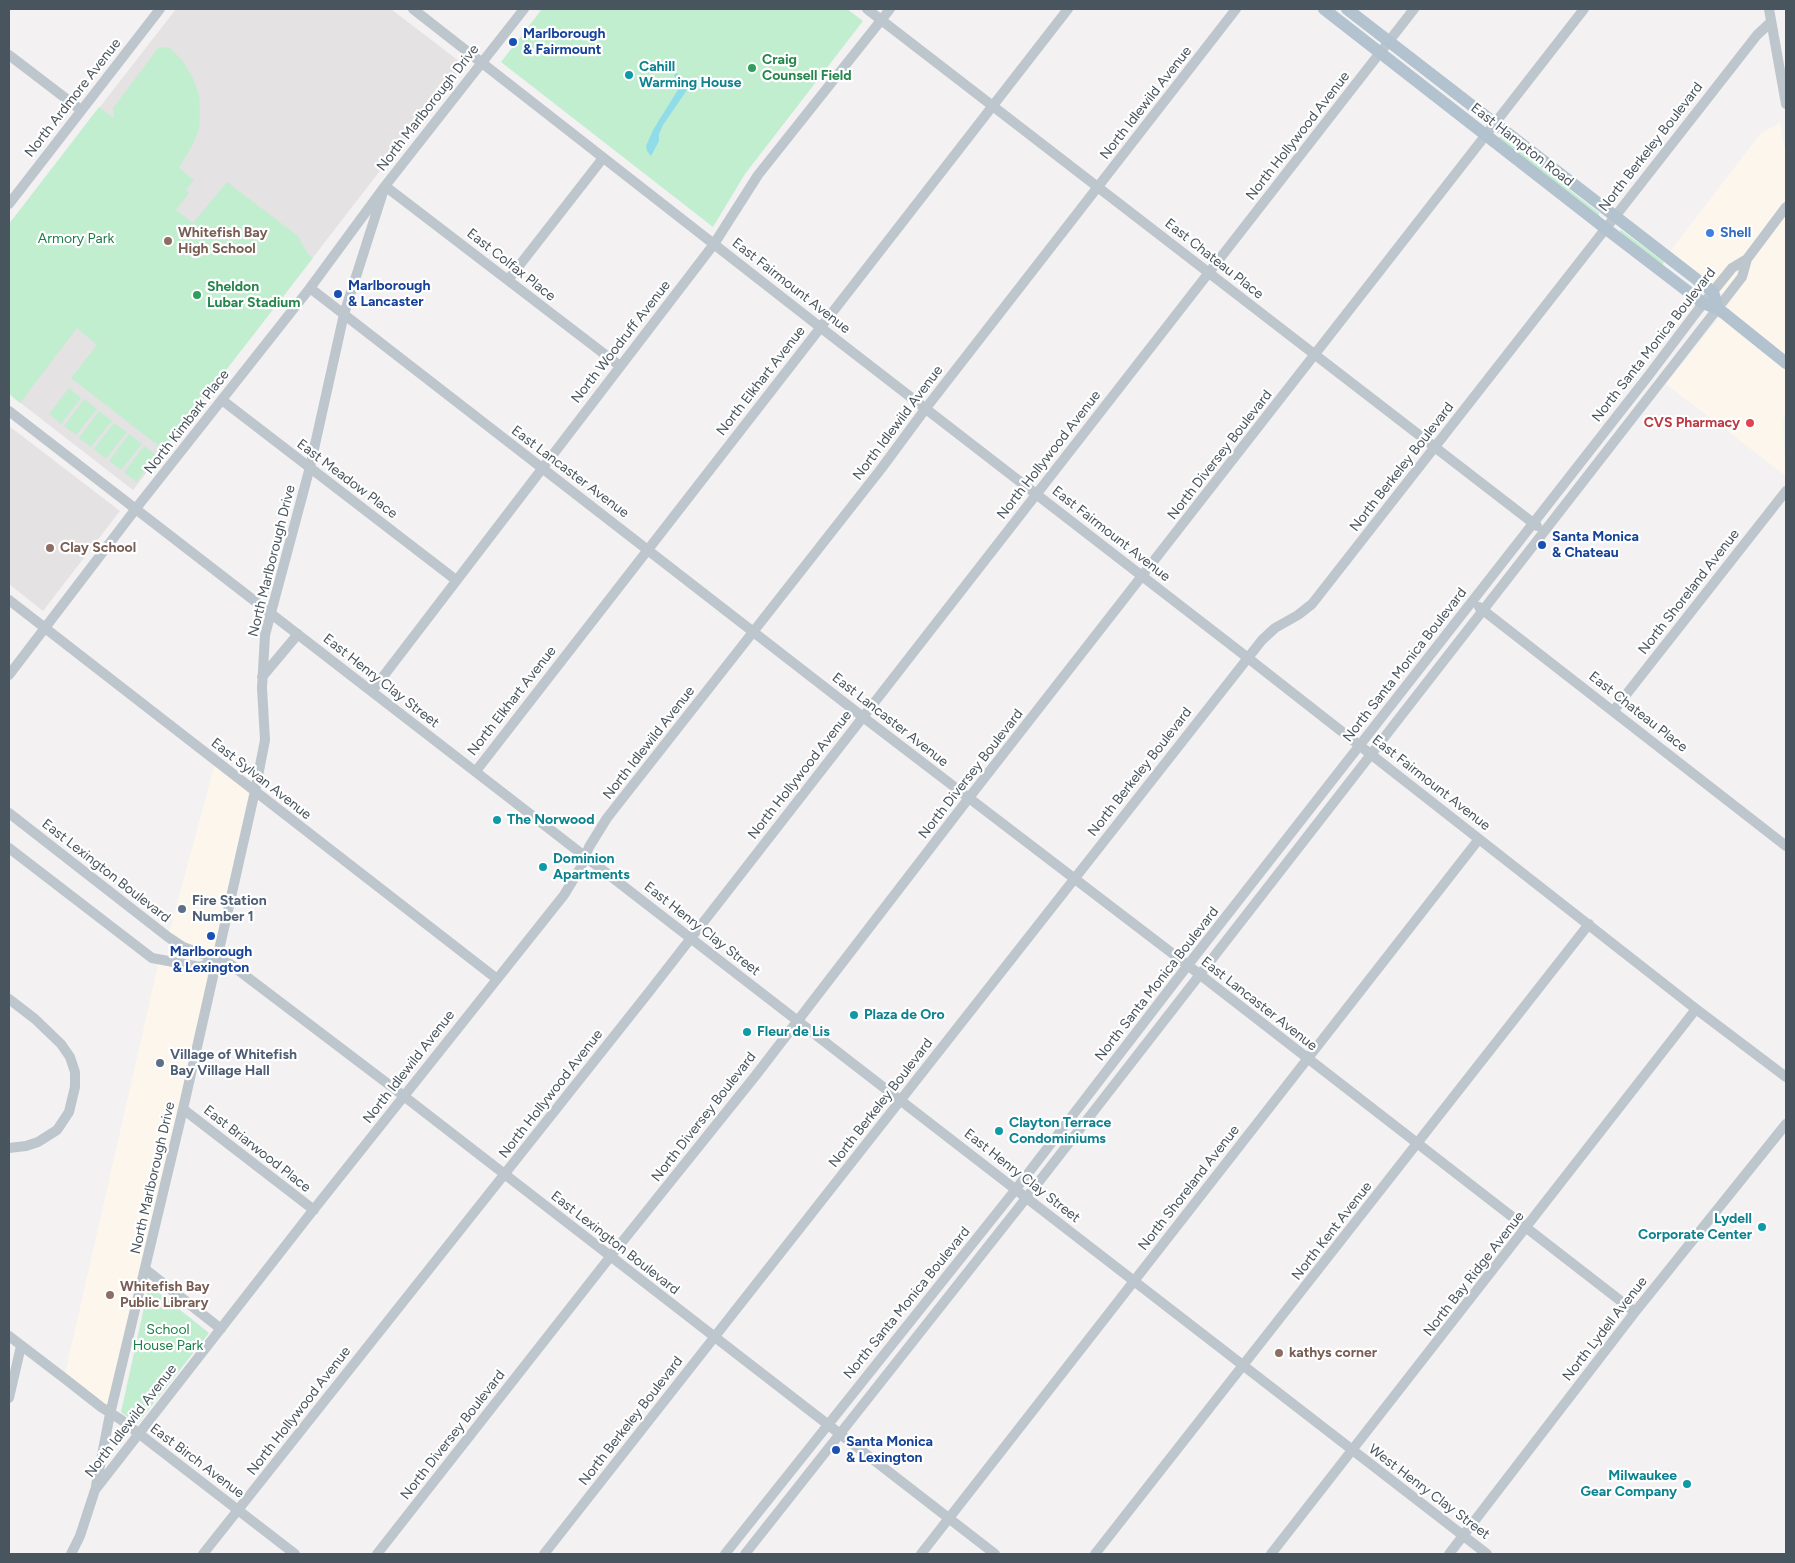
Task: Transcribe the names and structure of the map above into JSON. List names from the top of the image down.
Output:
{
  "streets": {
    "main road": ["East Hampton Road"],
    "street": [
      "North Ardmore Avenue",
      "North Idlewild Avenue",
      "North Marlborough Drive",
      "North Hollywood Avenue",
      "North Berkeley Boulevard",
      "East Chateau Place",
      "East Colfax Place",
      "East Fairmount Avenue",
      "North Woodruff Avenue",
      "North Santa Monica Boulevard",
      "North Elkhart Avenue",
      "North Kimbark Place",
      "North Diversey Boulevard",
      "East Lancaster Avenue",
      "East Meadow Place",
      "North Shoreland Avenue",
      "East Henry Clay Street",
      "East Sylvan Avenue",
      "East Lexington Boulevard",
      "East Briarwood Place",
      "North Kent Avenue",
      "North Bay Ridge Avenue",
      "North Lydell Avenue",
      "East Birch Avenue",
      "West Henry Clay Street"
    ]
  },
  "crossings": [
    ["North Idlewild Avenue", "North Marlborough Drive"],
    ["North Idlewild Avenue", "East Chateau Place"],
    ["North Idlewild Avenue", "East Fairmount Avenue"],
    ["North Idlewild Avenue", "East Lancaster Avenue"],
    ["North Idlewild Avenue", "East Henry Clay Street"],
    ["North Idlewild Avenue", "East Sylvan Avenue"],
    ["North Idlewild Avenue", "East Lexington Boulevard"],
    ["North Idlewild Avenue", "East Briarwood Place"],
    ["North Idlewild Avenue", "East Birch Avenue"],
    ["North Marlborough Drive", "East Colfax Place"],
    ["North Marlborough Drive", "East Fairmount Avenue"],
    ["North Marlborough Drive", "North Kimbark Place"],
    ["North Marlborough Drive", "East Lancaster Avenue"],
    ["North Marlborough Drive", "East Meadow Place"],
    ["North Marlborough Drive", "East Henry Clay Street"],
    ["North Marlborough Drive", "East Sylvan Avenue"],
    ["North Marlborough Drive", "East Lexington Boulevard"],
    ["North Marlborough Drive", "East Briarwood Place"],
    ["North Marlborough Drive", "East Birch Avenue"],
    ["North Hollywood Avenue", "East Hampton Road"],
    ["North Hollywood Avenue", "East Chateau Place"],
    ["North Hollywood Avenue", "East Fairmount Avenue"],
    ["North Hollywood Avenue", "East Lancaster Avenue"],
    ["North Hollywood Avenue", "East Henry Clay Street"],
    ["North Hollywood Avenue", "East Lexington Boulevard"],
    ["North Hollywood Avenue", "East Birch Avenue"],
    ["East Hampton Road", "North Berkeley Boulevard"],
    ["East Hampton Road", "North Santa Monica Boulevard"],
    ["East Hampton Road", "North Diversey Boulevard"],
    ["North Berkeley Boulevard", "East Chateau Place"],
    ["North Berkeley Boulevard", "East Fairmount Avenue"],
    ["North Berkeley Boulevard", "East Lancaster Avenue"],
    ["North Berkeley Boulevard", "East Henry Clay Street"],
    ["North Berkeley Boulevard", "East Lexington Boulevard"],
    ["East Chateau Place", "North Woodruff Avenue"],
    ["East Chateau Place", "North Santa Monica Boulevard"],
    ["East Chateau Place", "North Elkhart Avenue"],
    ["East Chateau Place", "North Diversey Boulevard"],
    ["East Chateau Place", "North Shoreland Avenue"],
    ["East Colfax Place", "North Woodruff Avenue"],
    ["East Colfax Place", "North Kimbark Place"],
    ["East Fairmount Avenue", "North Woodruff Avenue"],
    ["East Fairmount Avenue", "North Santa Monica Boulevard"],
    ["East Fairmount Avenue", "North Elkhart Avenue"],
    ["East Fairmount Avenue", "North Diversey Boulevard"],
    ["East Fairmount Avenue", "North Shoreland Avenue"],
    ["East Fairmount Avenue", "North Kent Avenue"],
    ["East Fairmount Avenue", "North Bay Ridge Avenue"],
    ["North Woodruff Avenue", "East Lancaster Avenue"],
    ["North Woodruff Avenue", "East Meadow Place"],
    ["North Woodruff Avenue", "East Henry Clay Street"],
    ["North Santa Monica Boulevard", "East Lancaster Avenue"],
    ["North Santa Monica Boulevard", "East Henry Clay Street"],
    ["North Santa Monica Boulevard", "East Lexington Boulevard"],
    ["North Elkhart Avenue", "East Lancaster Avenue"],
    ["North Elkhart Avenue", "East Henry Clay Street"],
    ["North Kimbark Place", "East Lancaster Avenue"],
    ["North Kimbark Place", "East Meadow Place"],
    ["North Kimbark Place", "East Henry Clay Street"],
    ["North Kimbark Place", "East Sylvan Avenue"],
    ["North Diversey Boulevard", "East Lancaster Avenue"],
    ["North Diversey Boulevard", "East Henry Clay Street"],
    ["North Diversey Boulevard", "East Lexington Boulevard"],
    ["East Lancaster Avenue", "North Shoreland Avenue"],
    ["East Lancaster Avenue", "North Kent Avenue"],
    ["East Lancaster Avenue", "North Bay Ridge Avenue"],
    ["East Lancaster Avenue", "North Lydell Avenue"],
    ["North Shoreland Avenue", "East Henry Clay Street"],
    ["North Shoreland Avenue", "East Lexington Boulevard"],
    ["East Henry Clay Street", "North Kent Avenue"],
    ["East Henry Clay Street", "North Bay Ridge Avenue"],
    ["East Henry Clay Street", "West Henry Clay Street"],
    ["North Bay Ridge Avenue", "West Henry Clay Street"],
    ["North Lydell Avenue", "West Henry Clay Street"]
  ],
  "parks": ["Armory Park", "School House Park"],
  "places": [
    "Marlborough & Fairmount",
    "Craig Counsell Field",
    "Cahill Warming House",
    "Shell",
    "Whitefish Bay High School",
    "Marlborough & Lancaster",
    "Sheldon Lubar Stadium",
    "CVS Pharmacy",
    "Santa Monica & Chateau",
    "Clay School",
    "The Norwood",
    "Dominion Apartments",
    "Fire Station Number 1",
    "Marlborough & Lexington",
    "Plaza de Oro",
    "Fleur de Lis",
    "Village of Whitefish Bay Village Hall",
    "Clayton Terrace Condominiums",
    "Lydell Corporate Center",
    "Whitefish Bay Public Library",
    "kathys corner",
    "Santa Monica & Lexington",
    "Milwaukee Gear Company"
  ]
}
